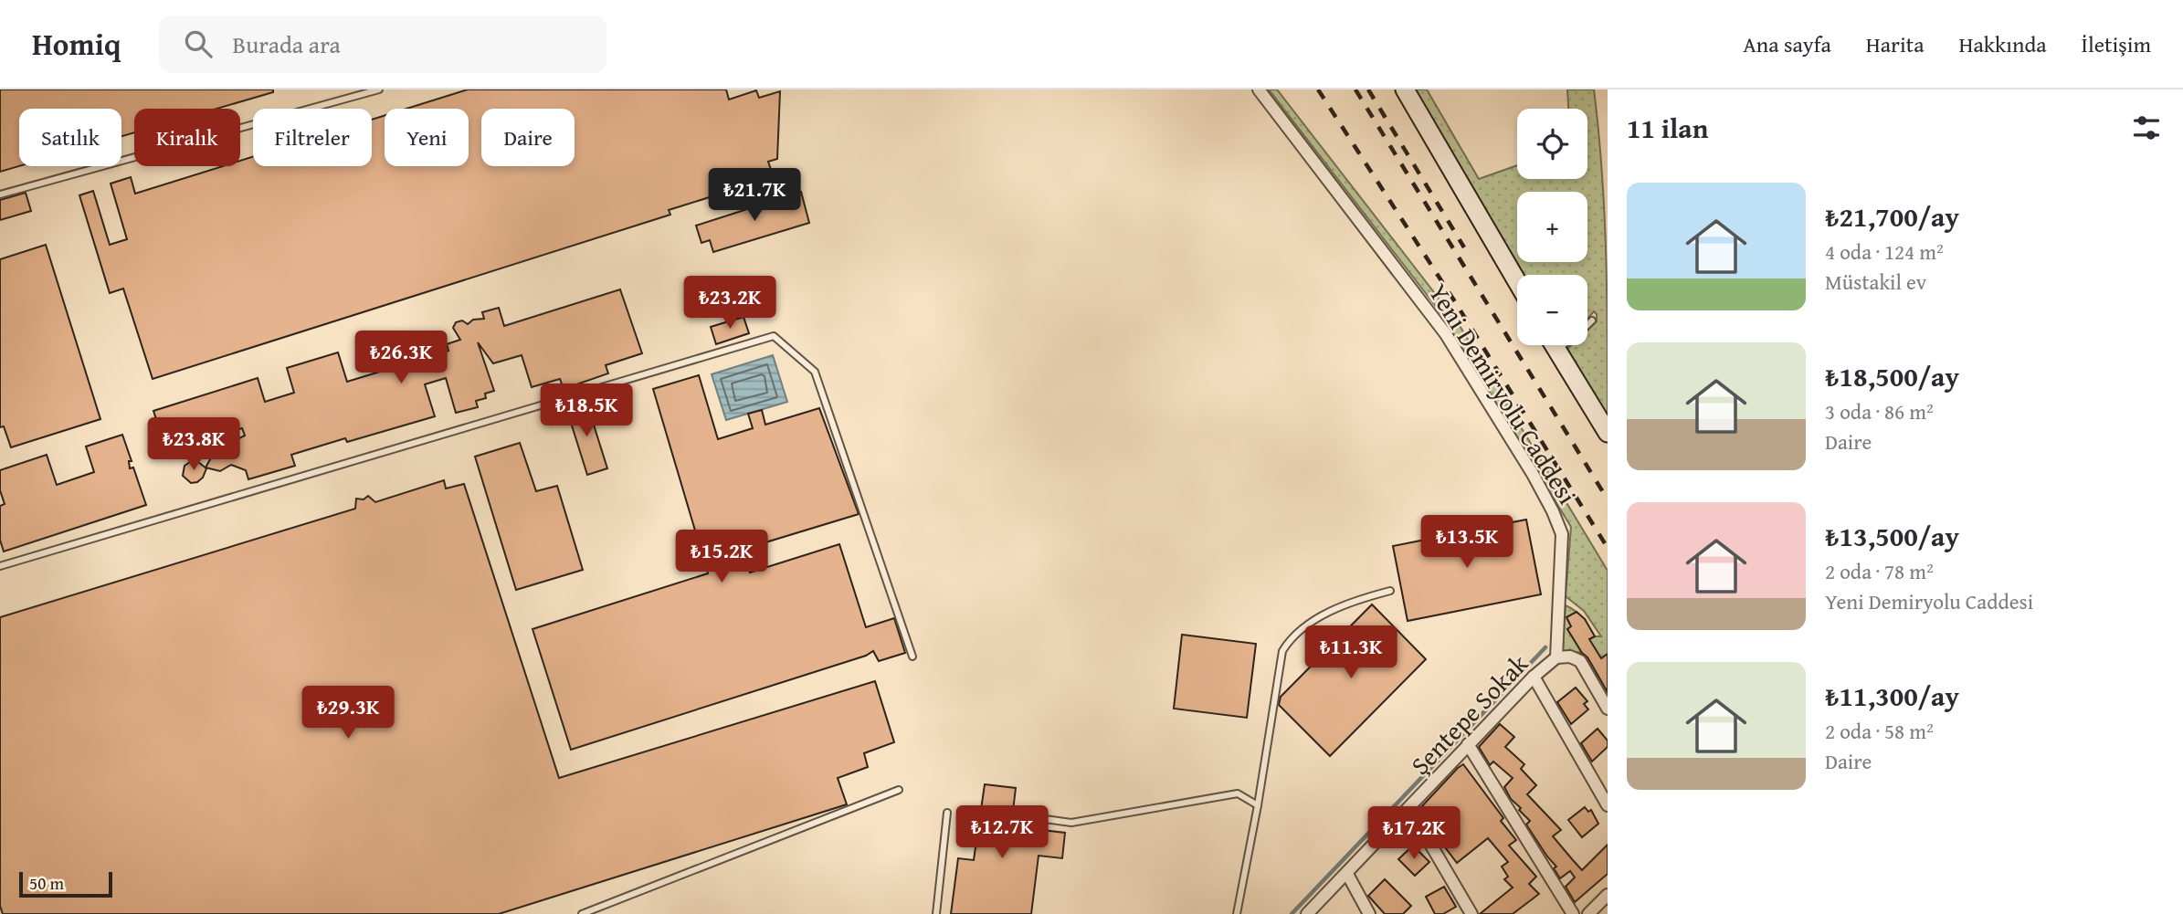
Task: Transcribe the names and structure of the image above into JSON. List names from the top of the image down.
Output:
{
  "streets": {
    "street": ["Yeni Demiryolu Caddesi", "Şentepe Sokak"]
  },
  "crossings": [
    ["Yeni Demiryolu Caddesi", "Şentepe Sokak"]
  ],
  "scale_bar": "50 m",
  "page": {
    "header": "Homiq",
    "search": "Burada ara",
    "nav": [
      "Ana sayfa",
      "Harita",
      "Hakkında",
      "İletişim"
    ],
    "heading": "11 ilan",
    "map_buttons": ["+", "−"],
    "chip": [
      "Satılık",
      "Kiralık",
      "Filtreler",
      "Yeni",
      "Daire"
    ],
    "list": [
      {
        "name": "₺21,700/ay",
        "note": "4 oda · 124 m² · Müstakil ev"
      },
      {
        "name": "₺18,500/ay",
        "note": "3 oda · 86 m² · Daire"
      },
      {
        "name": "₺13,500/ay",
        "note": "2 oda · 78 m² · Yeni Demiryolu Caddesi"
      },
      {
        "name": "₺11,300/ay",
        "note": "2 oda · 58 m² · Daire"
      }
    ],
    "price": [
      "₺21.7K",
      "₺23.2K",
      "₺26.3K",
      "₺18.5K",
      "₺23.8K",
      "₺13.5K",
      "₺15.2K",
      "₺11.3K",
      "₺29.3K",
      "₺12.7K",
      "₺17.2K"
    ],
    "scale": "50 m"
  }
}
